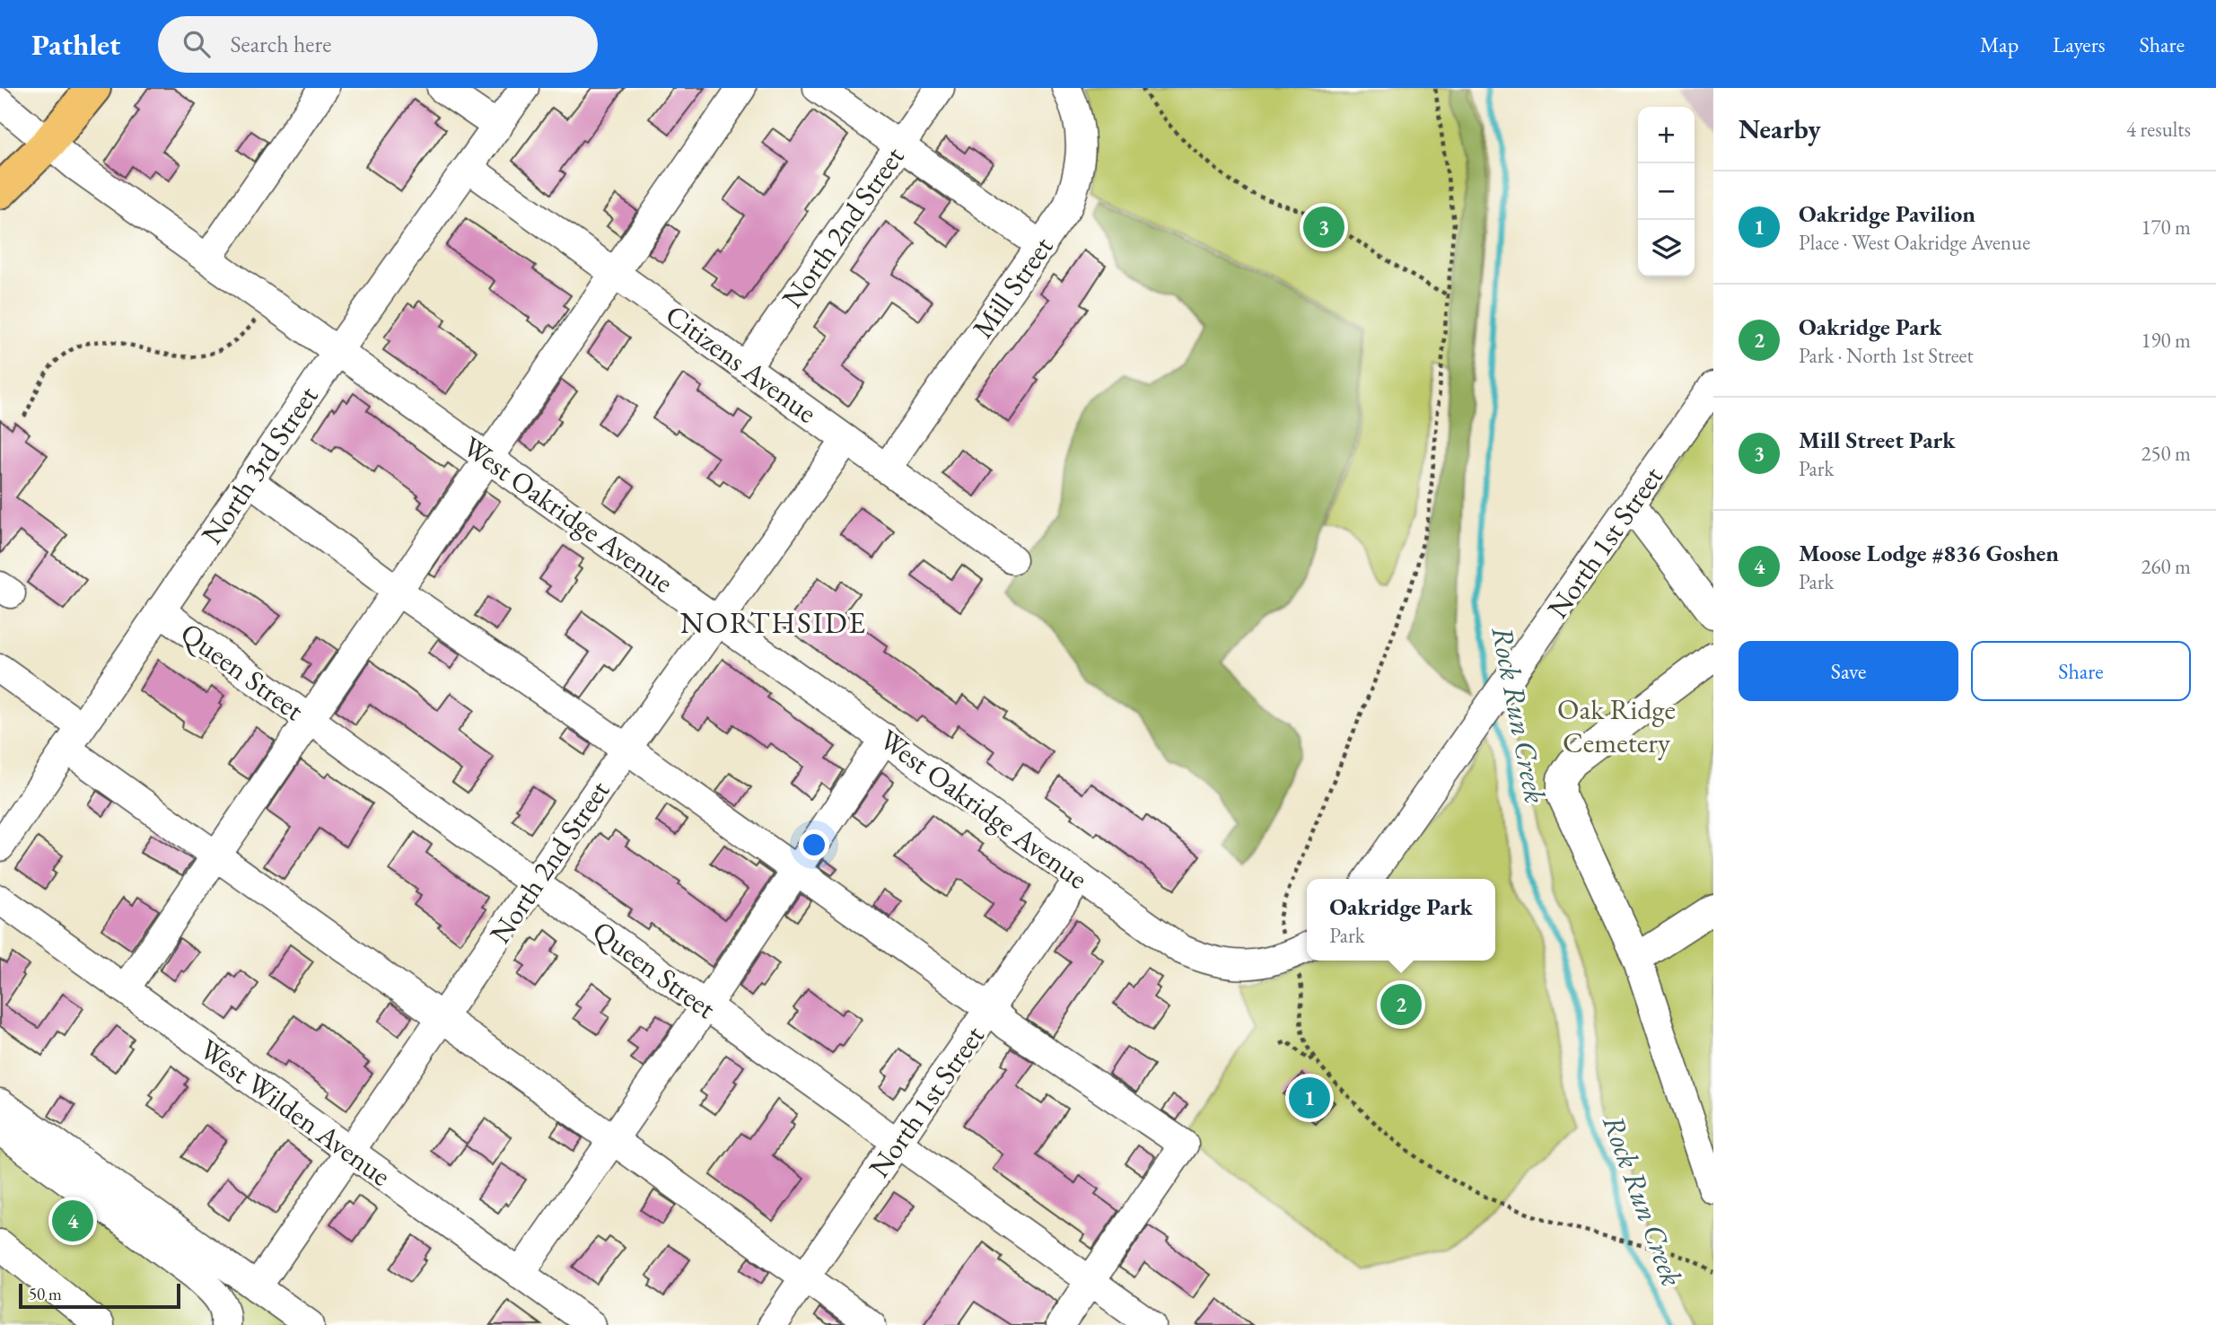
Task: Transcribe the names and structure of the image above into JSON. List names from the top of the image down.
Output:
{
  "streets": {
    "street": [
      "North 2nd Street",
      "Mill Street",
      "Citizens Avenue",
      "North 3rd Street",
      "West Oakridge Avenue",
      "North 1st Street",
      "Queen Street",
      "West Wilden Avenue"
    ]
  },
  "crossings": [
    ["North 2nd Street", "Citizens Avenue"],
    ["North 2nd Street", "West Oakridge Avenue"],
    ["North 2nd Street", "Queen Street"],
    ["North 2nd Street", "West Wilden Avenue"],
    ["Mill Street", "Citizens Avenue"],
    ["Citizens Avenue", "North 3rd Street"],
    ["North 3rd Street", "West Oakridge Avenue"],
    ["North 3rd Street", "Queen Street"],
    ["West Oakridge Avenue", "North 1st Street"],
    ["North 1st Street", "Queen Street"]
  ],
  "districts": ["NORTHSIDE"],
  "water": ["Rock Run Creek"],
  "parks": ["Oak Ridge Cemetery"],
  "scale_bar": "50 m",
  "page": {
    "header": "Pathlet",
    "search": "Search here",
    "nav": ["Map", "Layers", "Share"],
    "heading": ["Nearby", "4 results"],
    "map_buttons": ["+", "−"],
    "list": [
      {
        "mark": "1",
        "name": "Oakridge Pavilion",
        "note": "Place · West Oakridge Avenue",
        "value": "170 m"
      },
      {
        "mark": "2",
        "name": "Oakridge Park",
        "note": "Park · North 1st Street",
        "value": "190 m"
      },
      {
        "mark": "3",
        "name": "Mill Street Park",
        "note": "Park",
        "value": "250 m"
      },
      {
        "mark": "4",
        "name": "Moose Lodge #836 Goshen",
        "note": "Park",
        "value": "260 m"
      }
    ],
    "pins": [
      "3",
      "2",
      "1",
      "4"
    ],
    "buttons": ["Save", "Share"],
    "popup": ["Oakridge Park", "Park"],
    "scale": "50 m"
  }
}
